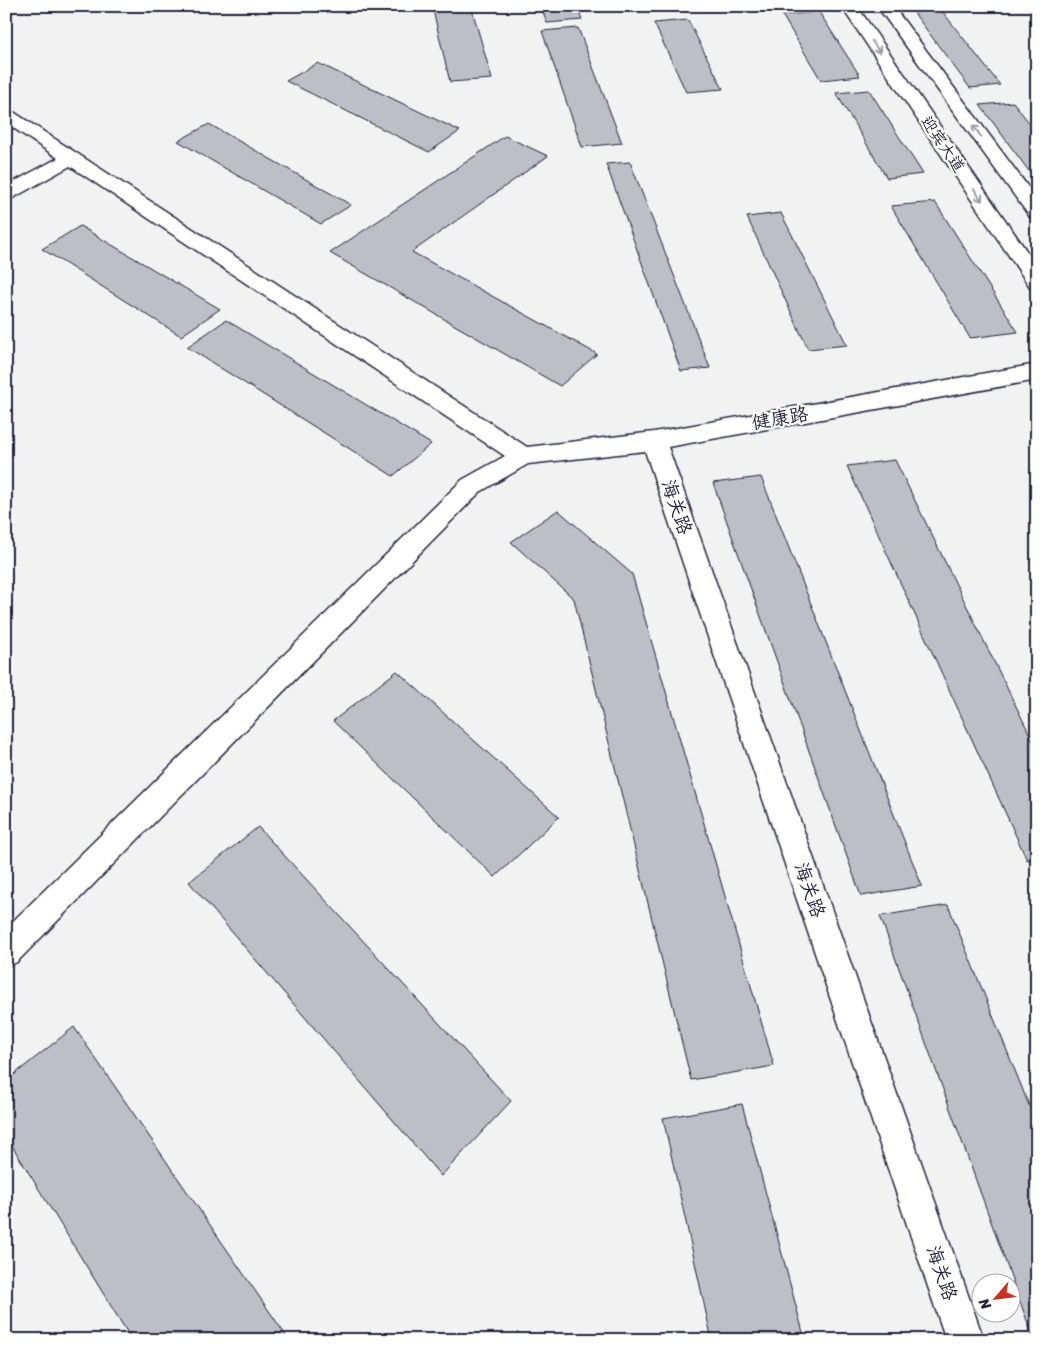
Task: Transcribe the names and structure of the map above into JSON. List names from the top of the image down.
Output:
{
  "streets": {
    "main road": ["迎宾大道", "健康路", "海关路"]
  },
  "crossings": [
    ["健康路", "海关路"]
  ],
  "north": "bottom left"
}
